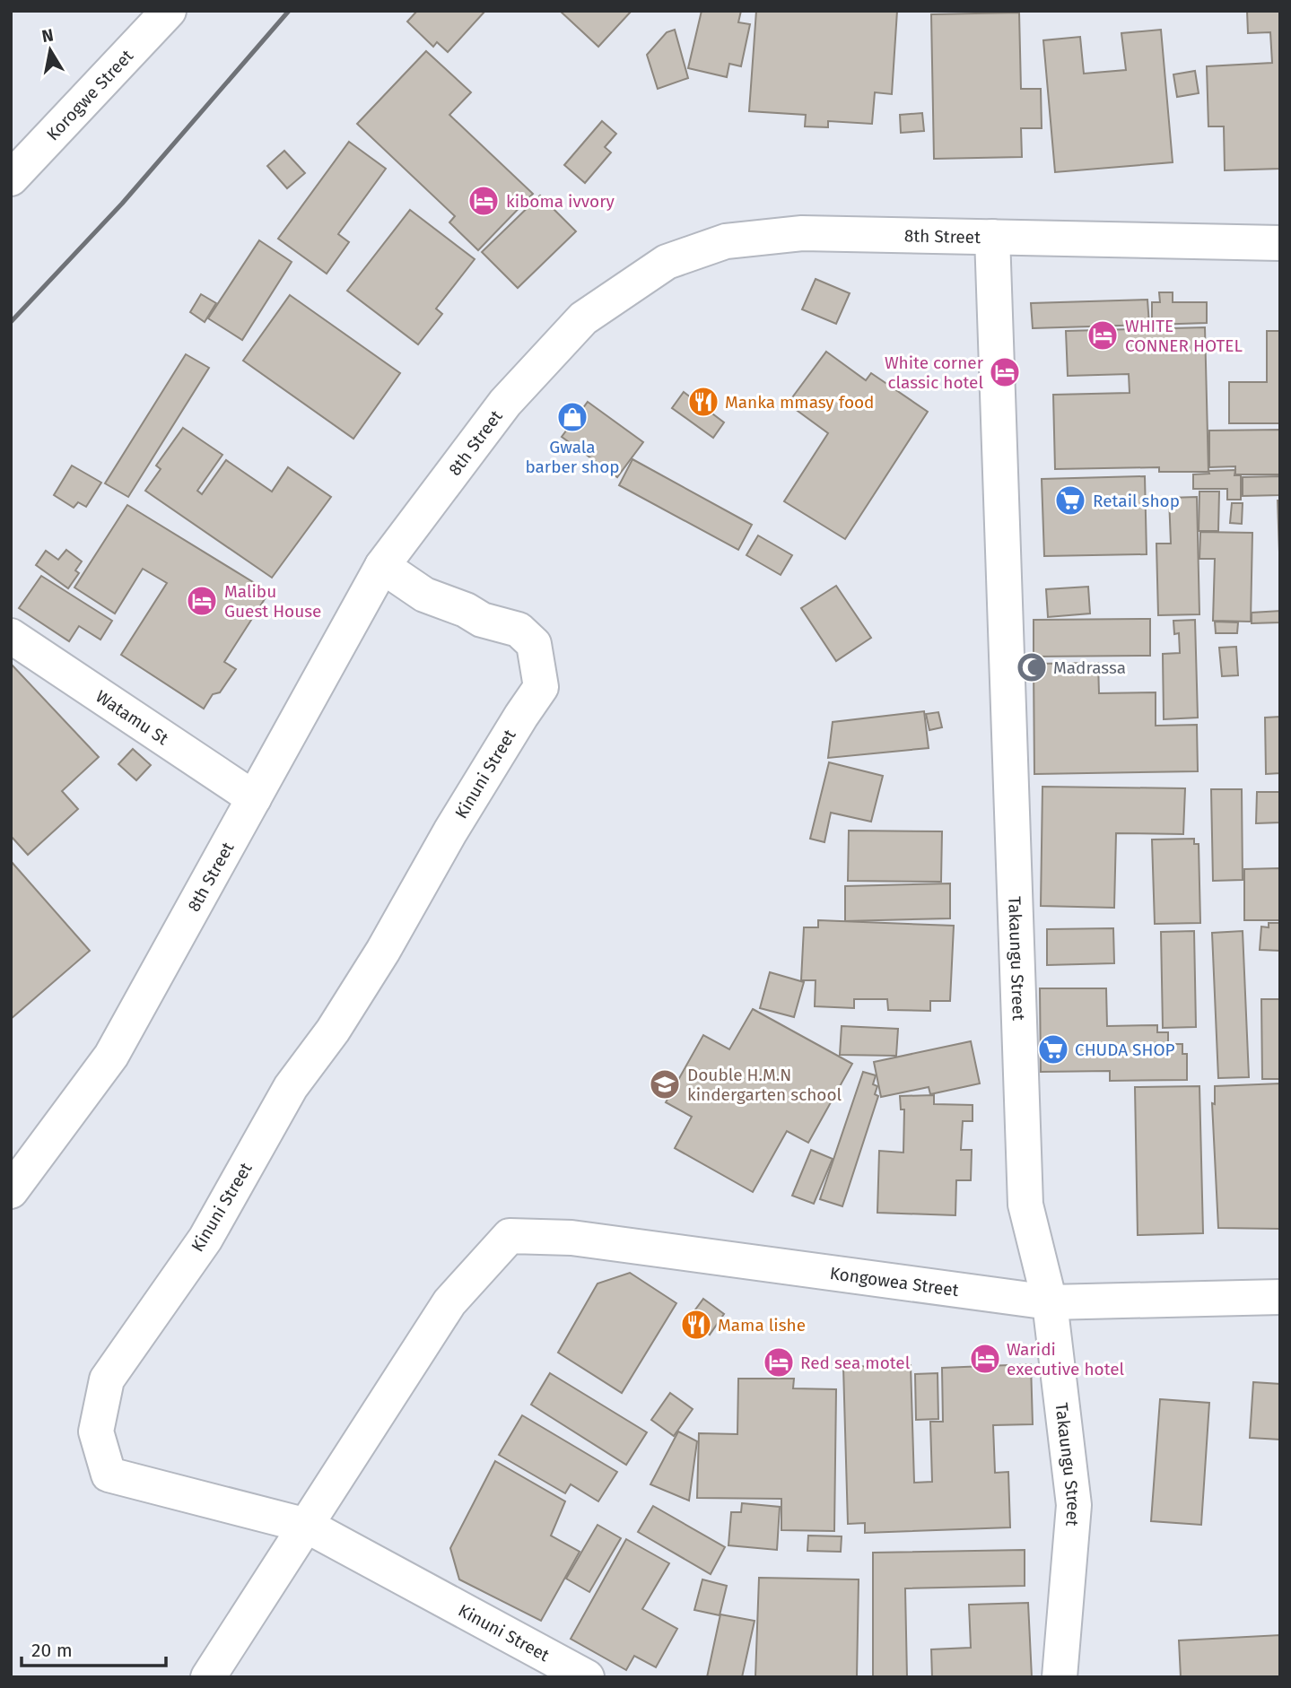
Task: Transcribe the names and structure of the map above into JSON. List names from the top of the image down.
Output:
{
  "streets": {
    "street": [
      "Korogwe Street",
      "8th Street",
      "Watamu St",
      "Kinuni Street",
      "Takaungu Street",
      "Kongowea Street"
    ]
  },
  "crossings": [
    ["8th Street", "Watamu St"],
    ["8th Street", "Kinuni Street"],
    ["8th Street", "Takaungu Street"],
    ["Kinuni Street", "Kongowea Street"],
    ["Takaungu Street", "Kongowea Street"]
  ],
  "places": {
    "hotel": [
      "kiboma ivvory",
      "WHITE CONNER HOTEL",
      "White corner classic hotel",
      "Malibu Guest House",
      "Waridi executive hotel",
      "Red sea motel"
    ],
    "restaurant": ["Manka mmasy food", "Mama lishe"],
    "shop": ["Gwala barber shop"],
    "supermarket": ["Retail shop", "CHUDA SHOP"],
    "mosque": ["Madrassa"],
    "school or university": ["Double H.M.N kindergarten school"]
  },
  "scale_bar": "20 m",
  "north": "top"
}
